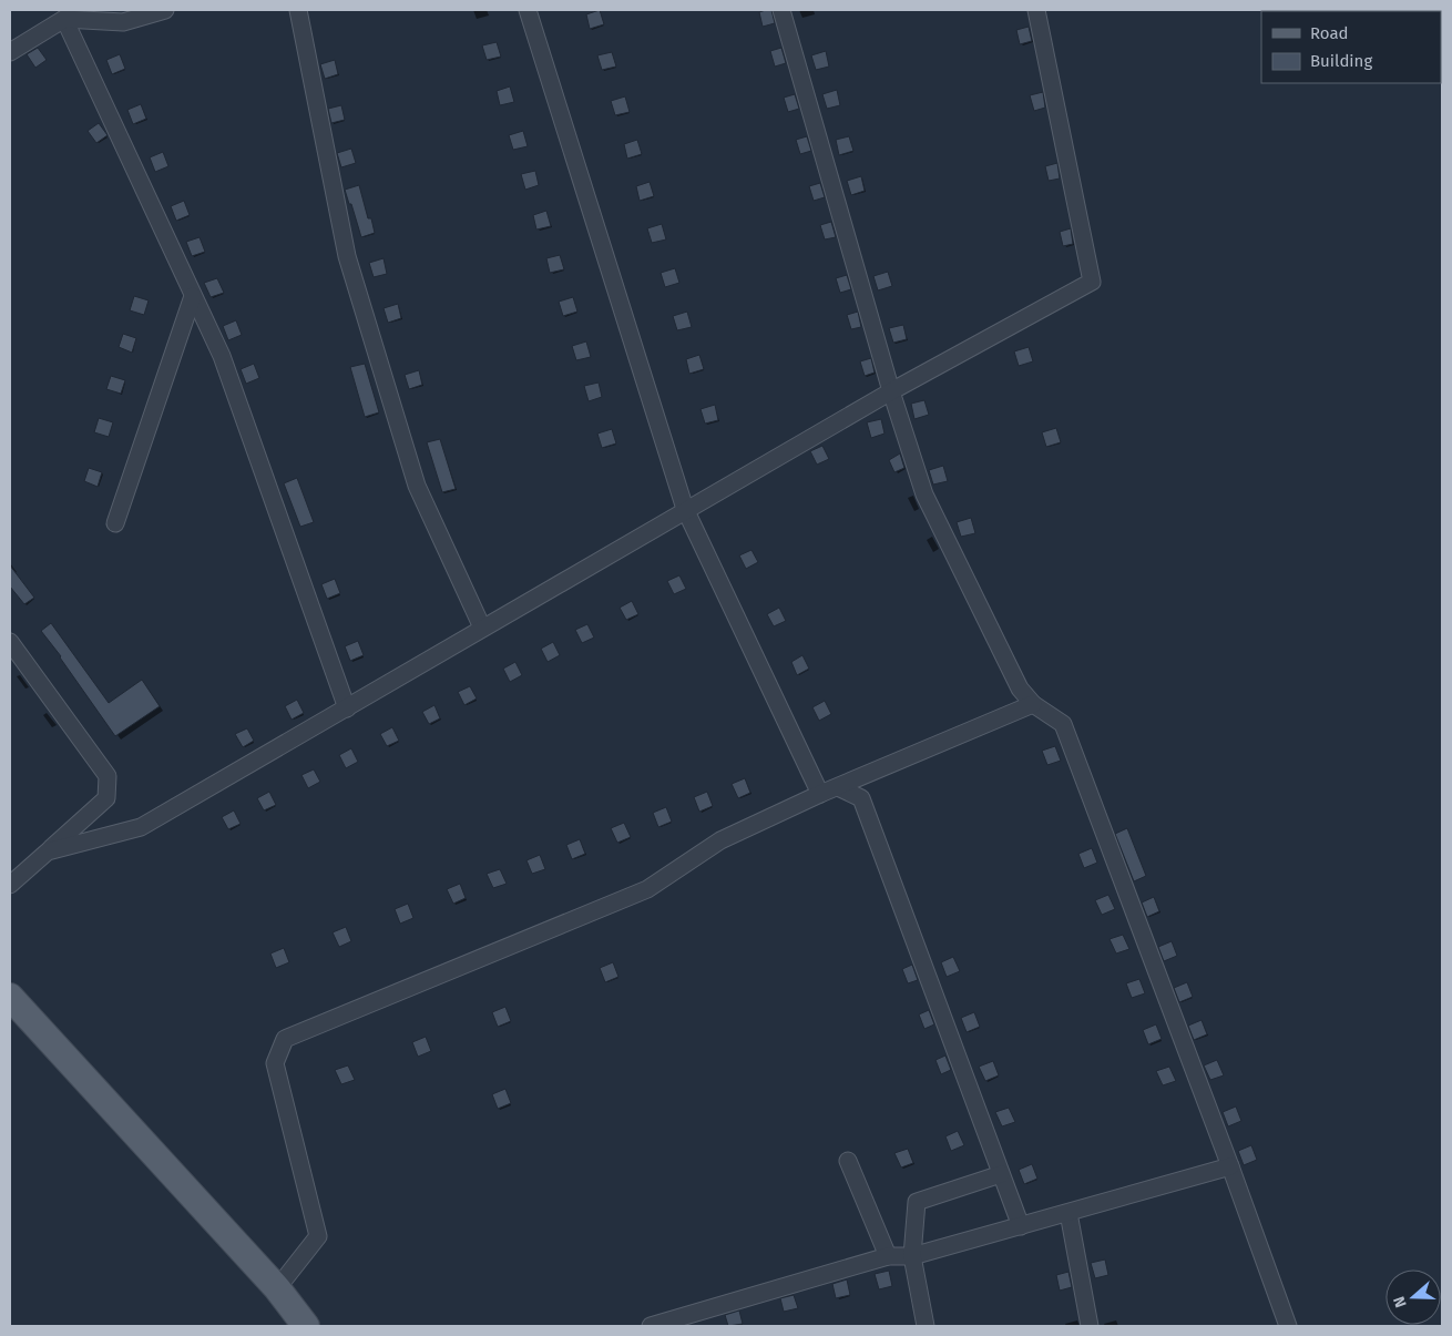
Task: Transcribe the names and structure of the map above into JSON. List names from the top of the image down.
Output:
{
  "legend": ["Road", "Building"],
  "north": "left"
}
